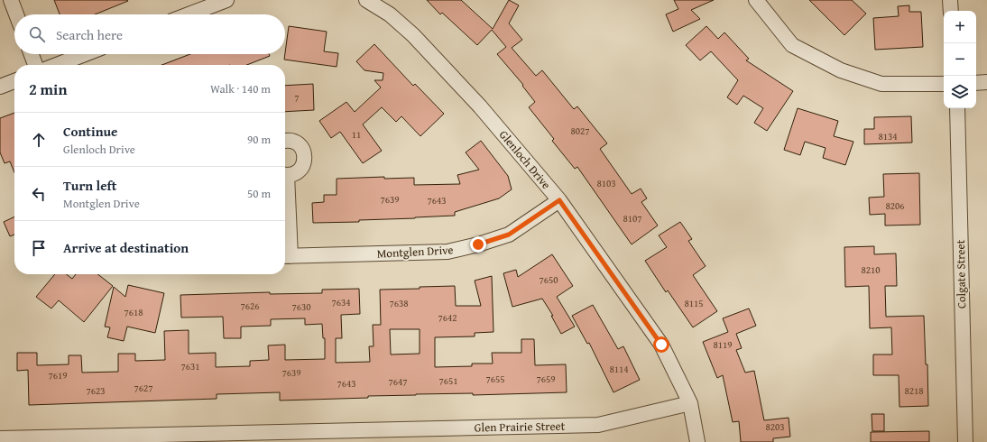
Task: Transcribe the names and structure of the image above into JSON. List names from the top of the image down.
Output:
{
  "streets": {
    "street": [
      "Glenloch Drive",
      "Montglen Drive",
      "Colgate Street",
      "Glen Prairie Street"
    ]
  },
  "crossings": [
    ["Glenloch Drive", "Montglen Drive"],
    ["Glenloch Drive", "Glen Prairie Street"]
  ],
  "house_numbers": [
    "7",
    "8027",
    "11",
    "8134",
    "8103",
    "7639",
    "7643",
    "8206",
    "8107",
    "8210",
    "7650",
    "7634",
    "7638",
    "8115",
    "7626",
    "7630",
    "7618",
    "7642",
    "8119",
    "7631",
    "8114",
    "7639",
    "7619",
    "7655",
    "7659",
    "7651",
    "7647",
    "7643",
    "7627",
    "7623",
    "8218",
    "8203"
  ],
  "page": {
    "map_buttons": ["+", "−"],
    "search": "Search here",
    "heading": ["2 min", "Walk · 140 m"],
    "list": [
      ["Continue", "Glenloch Drive", "90 m"],
      ["Turn left", "Montglen Drive", "50 m"],
      "Arrive at destination"
    ]
  }
}
